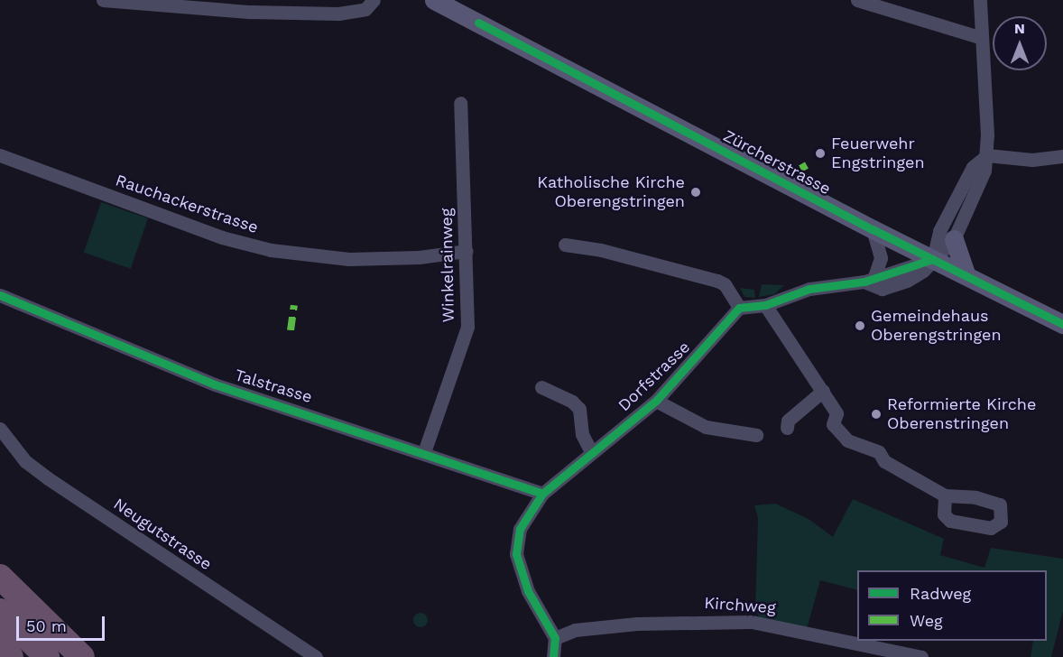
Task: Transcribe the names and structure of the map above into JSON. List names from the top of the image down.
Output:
{
  "streets": {
    "main road": ["Zürcherstrasse"],
    "street": [
      "Rauchackerstrasse",
      "Winkelrainweg",
      "Dorfstrasse",
      "Talstrasse",
      "Neugutstrasse",
      "Kirchweg"
    ]
  },
  "crossings": [
    ["Rauchackerstrasse", "Winkelrainweg"],
    ["Winkelrainweg", "Talstrasse"],
    ["Dorfstrasse", "Talstrasse"],
    ["Dorfstrasse", "Kirchweg"]
  ],
  "places": [
    "Feuerwehr Engstringen",
    "Katholische Kirche Oberengstringen",
    "Gemeindehaus Oberengstringen",
    "Reformierte Kirche Oberenstringen"
  ],
  "legend": ["Radweg", "Weg"],
  "scale_bar": "50 m",
  "north": "top"
}
